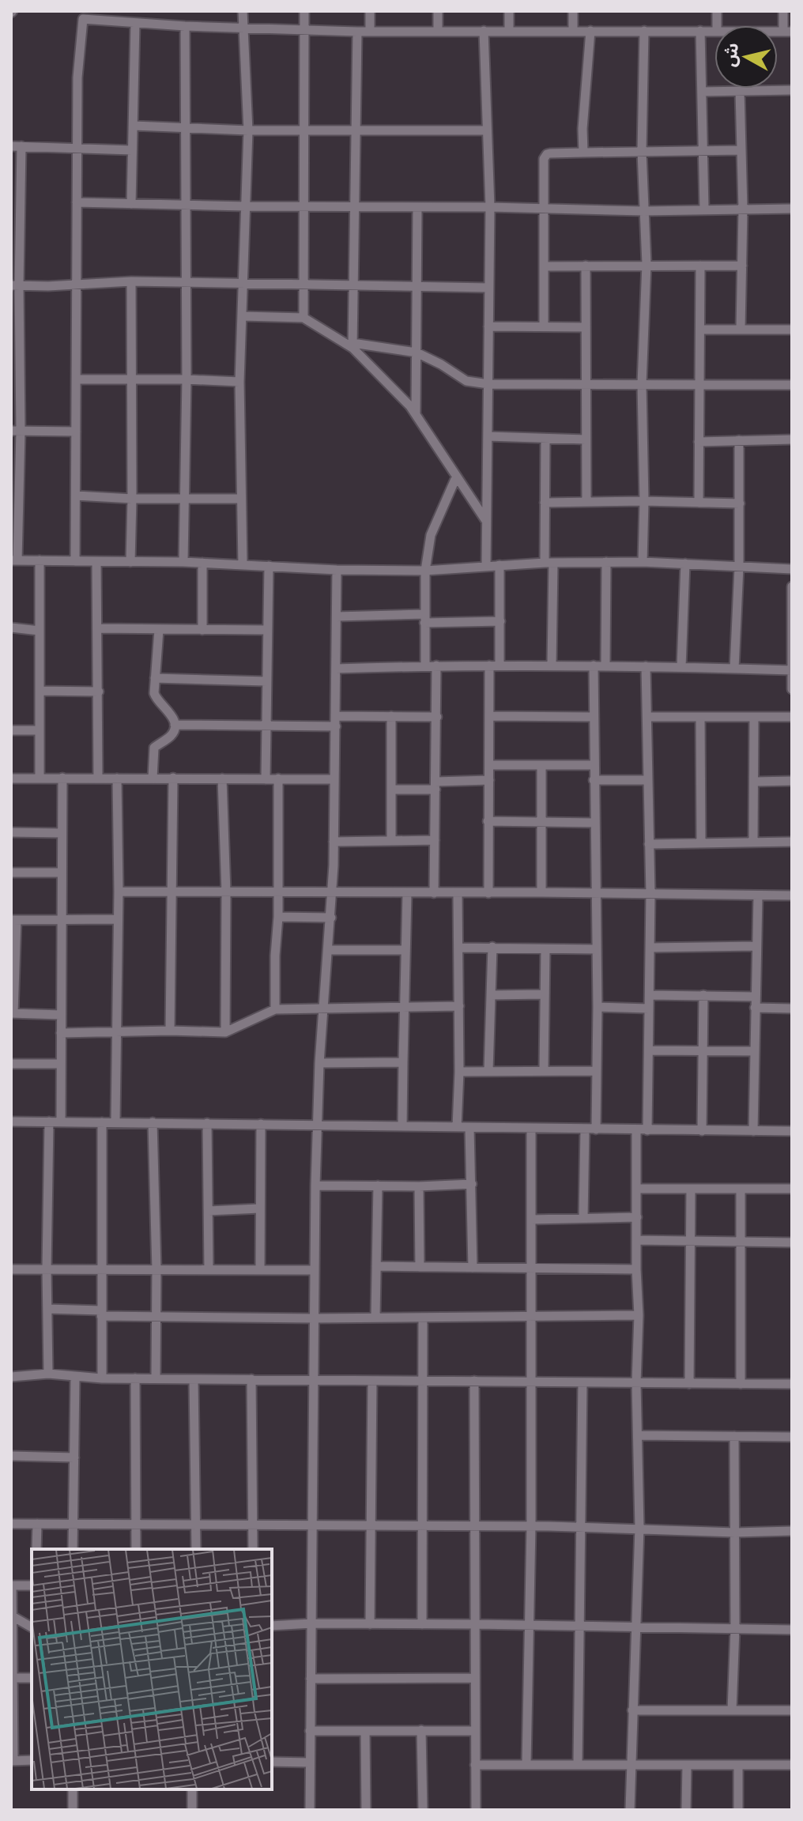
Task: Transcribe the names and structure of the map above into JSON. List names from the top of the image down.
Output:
{
  "north": "left"
}
